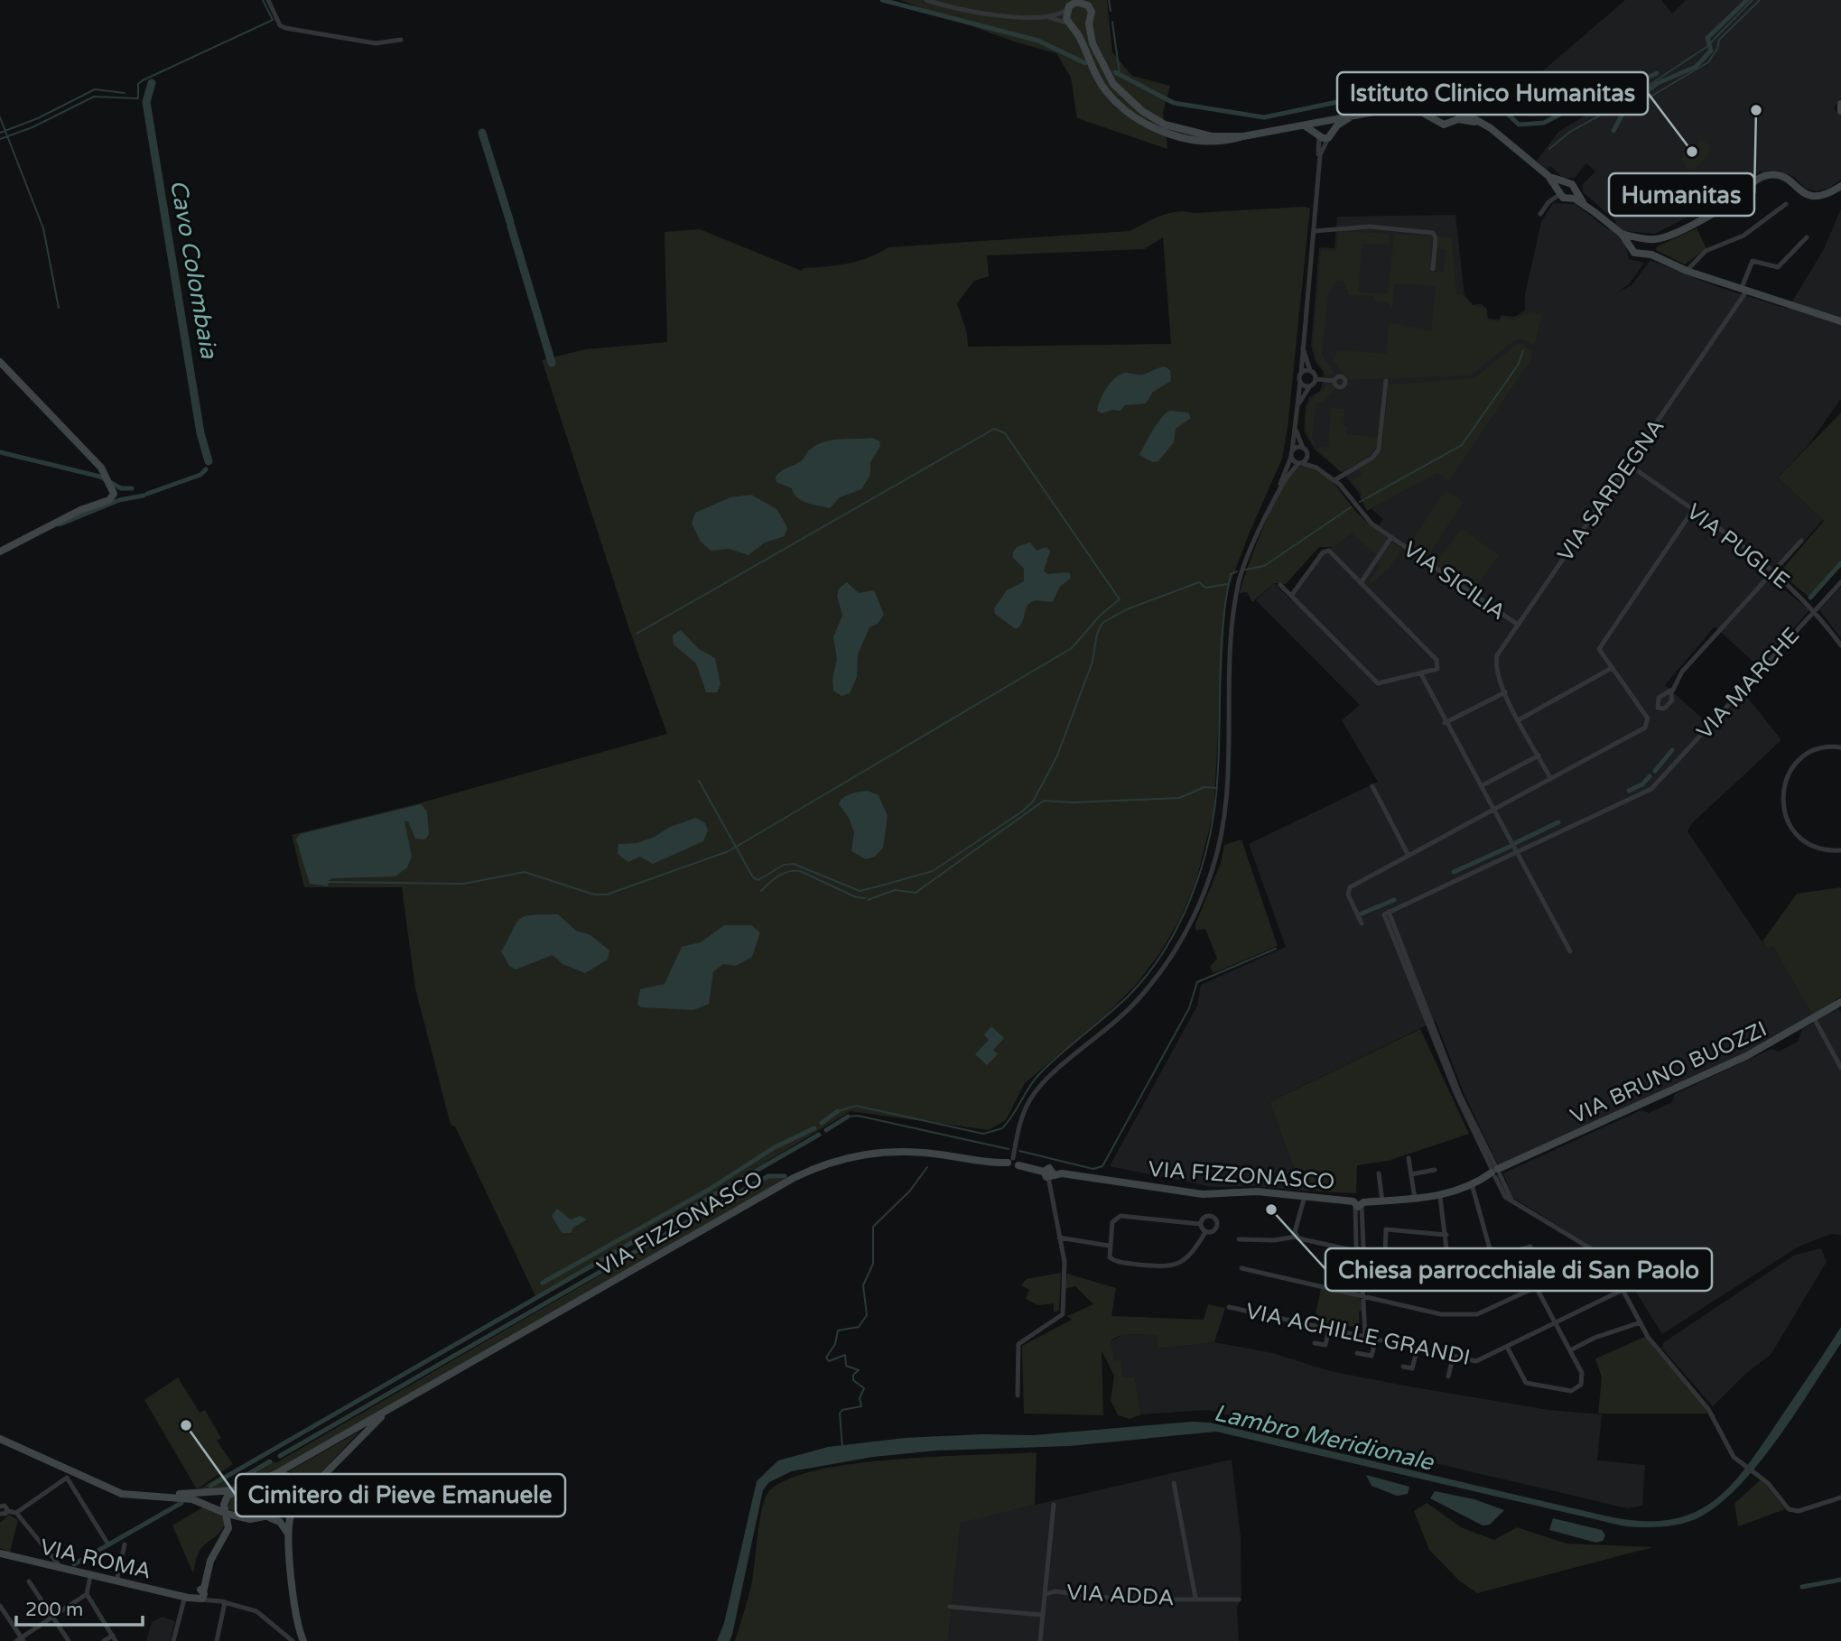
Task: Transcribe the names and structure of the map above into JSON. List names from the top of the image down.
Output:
{
  "streets": {
    "main road": ["VIA BRUNO BUOZZI", "VIA FIZZONASCO", "VIA ROMA"],
    "street": [
      "VIA SARDEGNA",
      "VIA PUGLIE",
      "VIA SICILIA",
      "VIA MARCHE",
      "VIA ACHILLE GRANDI",
      "VIA ADDA"
    ]
  },
  "crossings": [
    ["VIA SARDEGNA", "VIA PUGLIE"],
    ["VIA SARDEGNA", "VIA SICILIA"],
    ["VIA PUGLIE", "VIA MARCHE"],
    ["VIA BRUNO BUOZZI", "VIA FIZZONASCO"]
  ],
  "water": ["Cavo Colombaia", "Lambro Meridionale"],
  "places": [
    "Humanitas",
    "Istituto Clinico Humanitas",
    "Chiesa parrocchiale di San Paolo",
    "Cimitero di Pieve Emanuele"
  ],
  "scale_bar": "200 m"
}
